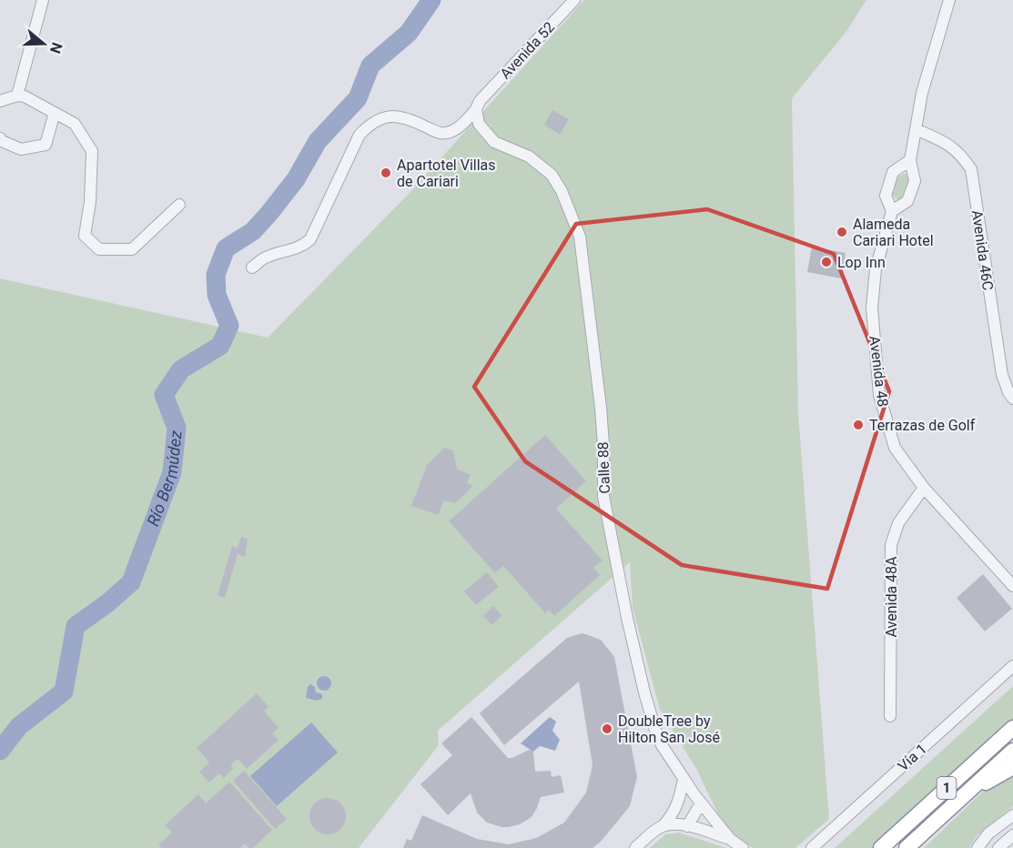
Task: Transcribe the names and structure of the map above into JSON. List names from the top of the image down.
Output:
{
  "streets": {
    "highway": ["1"],
    "street": [
      "Avenida 52",
      "Avenida 46C",
      "Avenida 48",
      "Calle 88",
      "Avenida 48A",
      "Vía 1"
    ]
  },
  "crossings": [
    ["Avenida 52", "Calle 88"],
    ["Avenida 46C", "Avenida 48"],
    ["Avenida 48", "Avenida 48A"]
  ],
  "water": ["Río Bermúdez"],
  "places": [
    "Apartotel Villas de Cariari",
    "Alameda Cariari Hotel",
    "Lop Inn",
    "Terrazas de Golf",
    "DoubleTree by Hilton San José"
  ],
  "north": "right"
}
